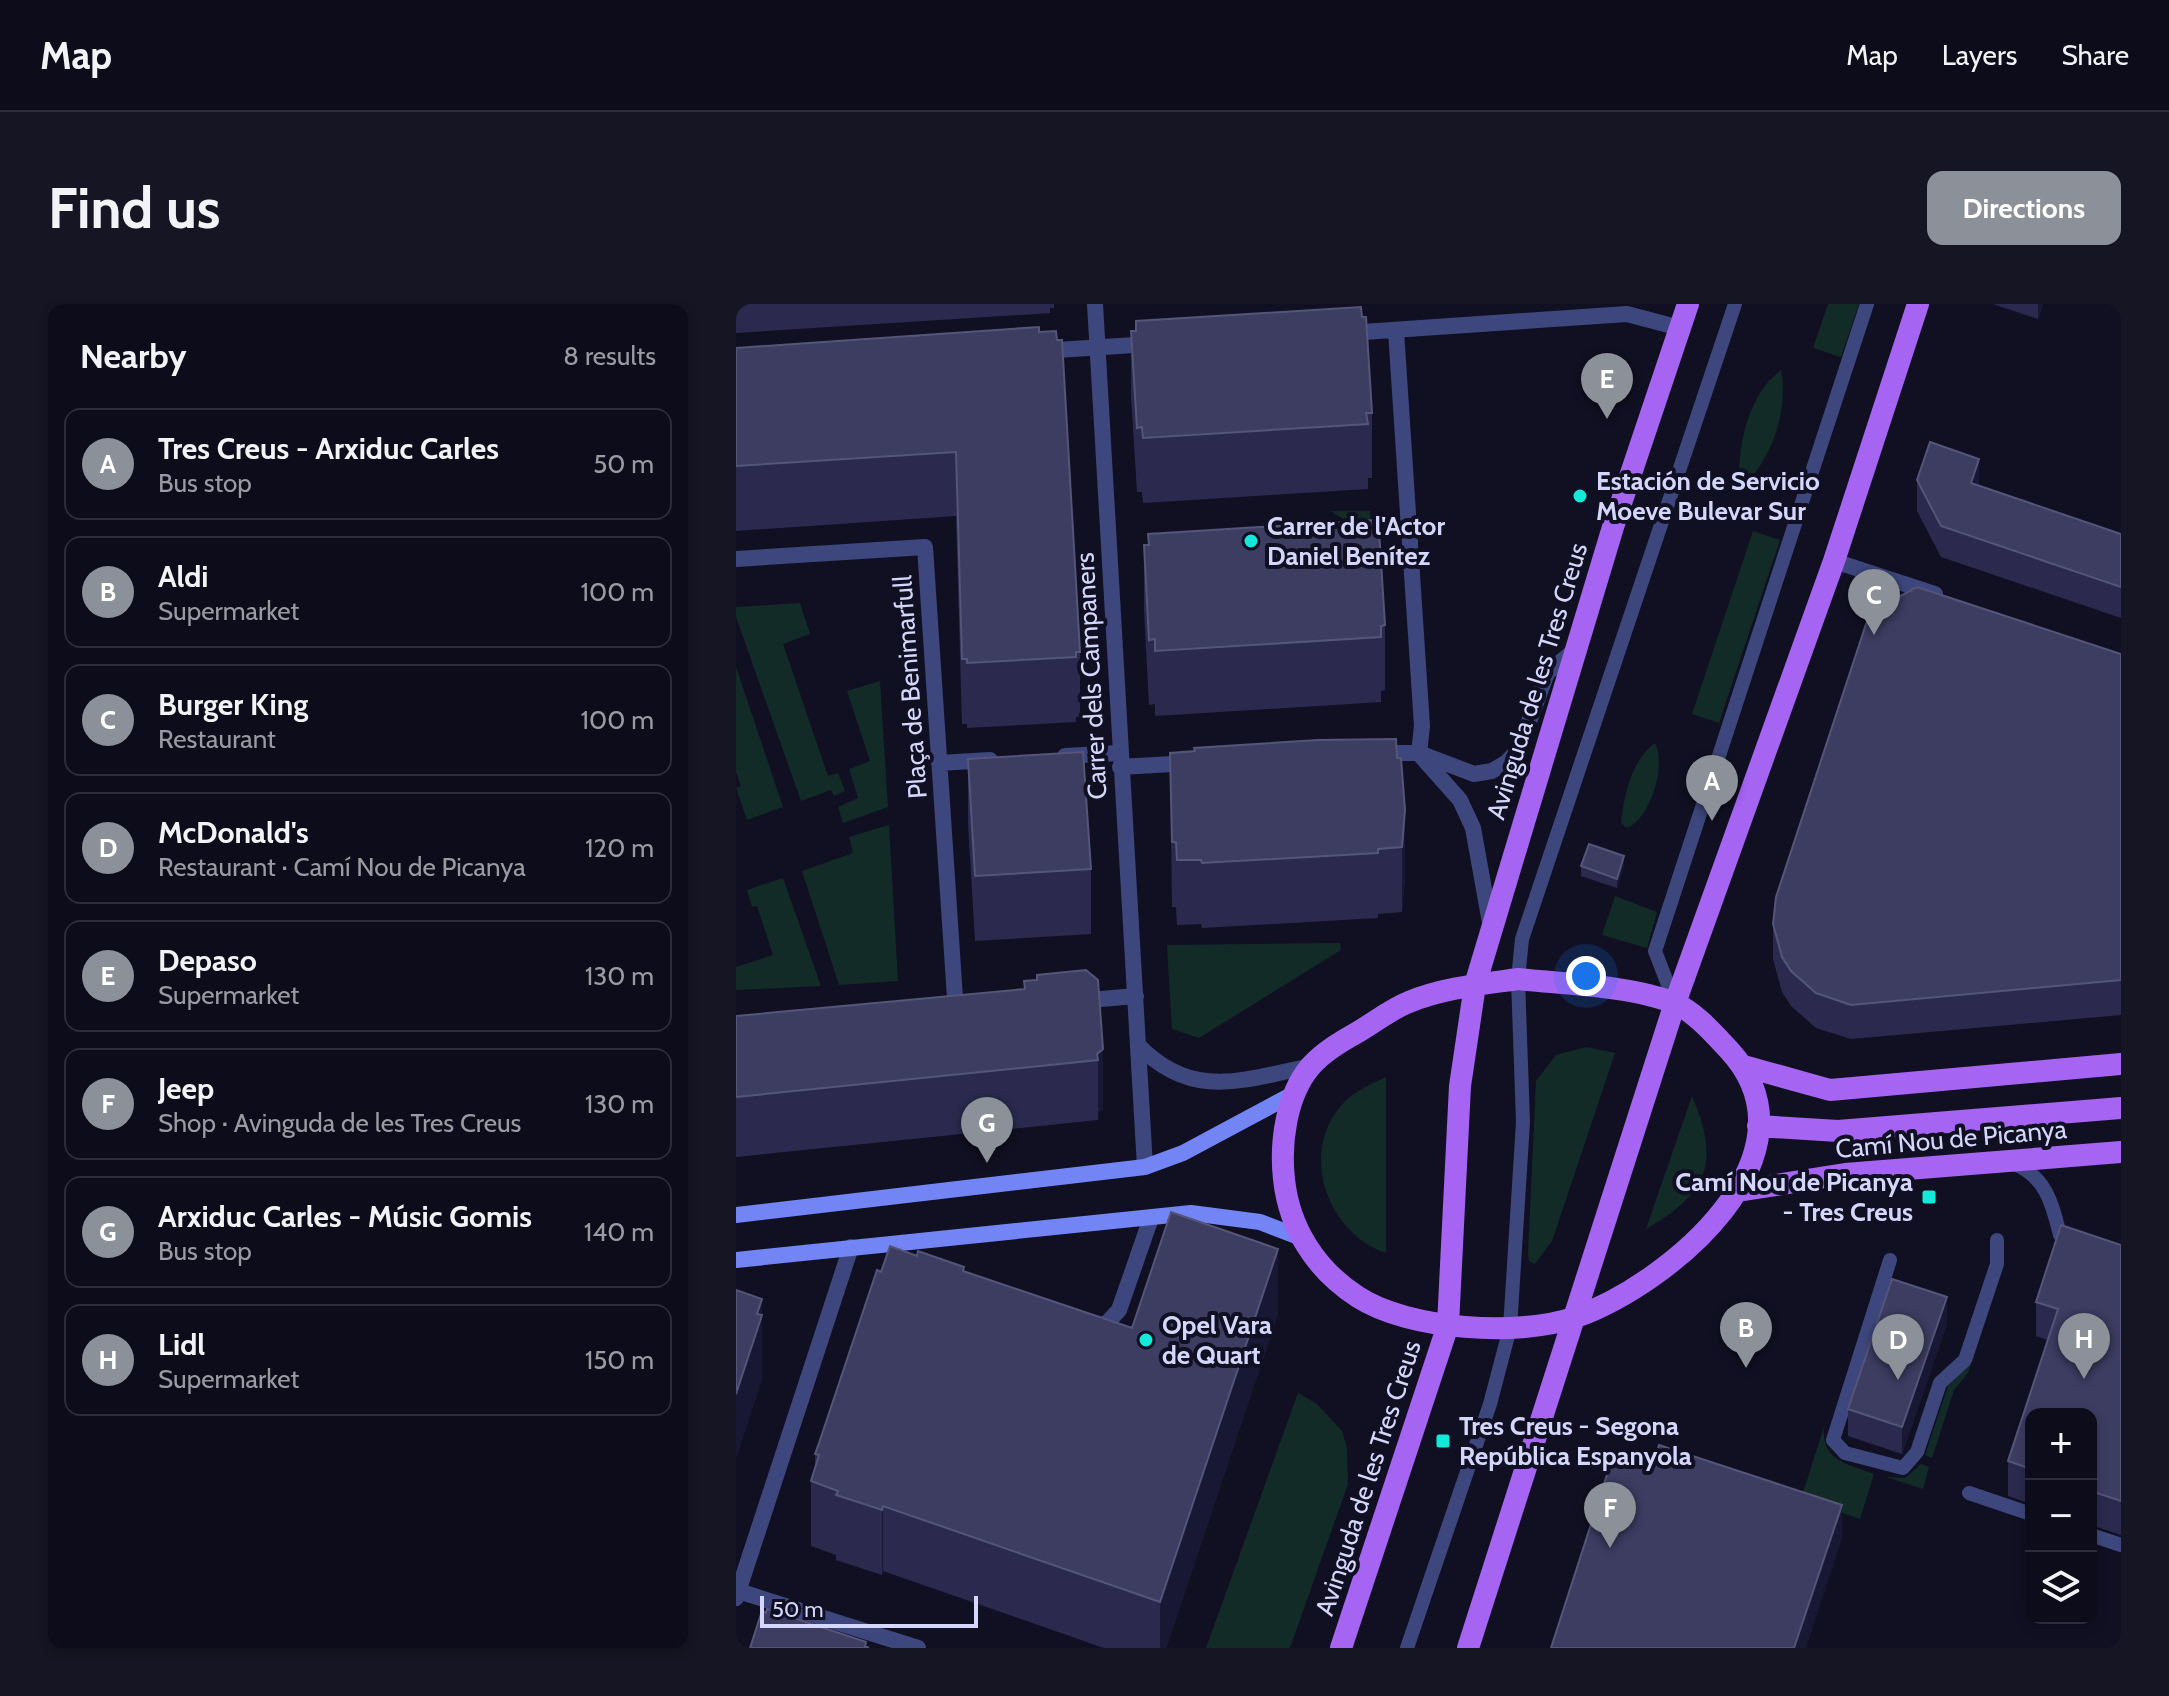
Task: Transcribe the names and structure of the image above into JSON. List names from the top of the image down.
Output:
{
  "streets": {
    "main road": ["Avinguda de les Tres Creus", "Camí Nou de Picanya"],
    "street": ["Carrer dels Campaners", "Plaça de Benimarfull"]
  },
  "crossings": [
    ["Avinguda de les Tres Creus", "Camí Nou de Picanya"]
  ],
  "places": {
    "other": ["Estación de Servicio Moeve Bulevar Sur", "Carrer de l'Actor Daniel Benítez", "Opel Vara de Quart"],
    "transit": ["Camí Nou de Picanya - Tres Creus", "Tres Creus - Segona República Espanyola"]
  },
  "scale_bar": "50 m",
  "page": {
    "header": "Map",
    "nav": ["Map", "Layers", "Share"],
    "buttons": "Directions",
    "title": "Find us",
    "heading": ["Nearby", "8 results"],
    "pins": [
      "E",
      "C",
      "A",
      "G",
      "B",
      "H",
      "D",
      "F"
    ],
    "list": [
      {
        "mark": "A",
        "name": "Tres Creus - Arxiduc Carles",
        "note": "Bus stop",
        "value": "50 m"
      },
      {
        "mark": "B",
        "name": "Aldi",
        "note": "Supermarket",
        "value": "100 m"
      },
      {
        "mark": "C",
        "name": "Burger King",
        "note": "Restaurant",
        "value": "100 m"
      },
      {
        "mark": "D",
        "name": "McDonald's",
        "note": "Restaurant · Camí Nou de Picanya",
        "value": "120 m"
      },
      {
        "mark": "E",
        "name": "Depaso",
        "note": "Supermarket",
        "value": "130 m"
      },
      {
        "mark": "F",
        "name": "Jeep",
        "note": "Shop · Avinguda de les Tres Creus",
        "value": "130 m"
      },
      {
        "mark": "G",
        "name": "Arxiduc Carles - Músic Gomis",
        "note": "Bus stop",
        "value": "140 m"
      },
      {
        "mark": "H",
        "name": "Lidl",
        "note": "Supermarket",
        "value": "150 m"
      }
    ],
    "map_buttons": ["+", "−"],
    "scale": "50 m"
  }
}
